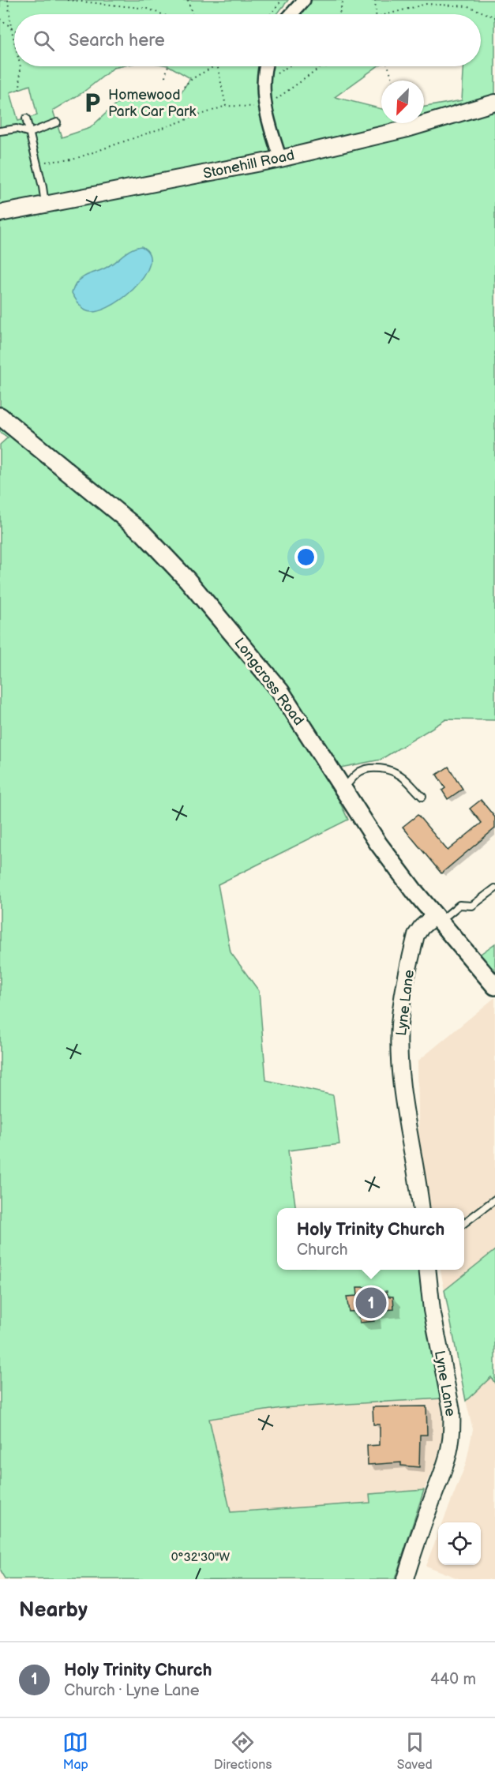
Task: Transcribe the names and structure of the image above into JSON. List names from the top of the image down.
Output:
{
  "streets": {
    "main road": ["Longcross Road"],
    "street": ["Stonehill Road", "Lyne Lane"]
  },
  "crossings": [
    ["Longcross Road", "Lyne Lane"]
  ],
  "places": {
    "parking": ["Homewood Park Car Park"]
  },
  "north": "bottom left",
  "page": {
    "search": "Search here",
    "popup": ["Holy Trinity Church", "Church"],
    "pins": "1",
    "heading": "Nearby",
    "list": [
      {
        "mark": "1",
        "name": "Holy Trinity Church",
        "note": "Church · Lyne Lane",
        "value": "440 m"
      }
    ],
    "nav": ["Map", "Directions", "Saved"]
  },
  "coordinates": ["0°32'30\"W"]
}
